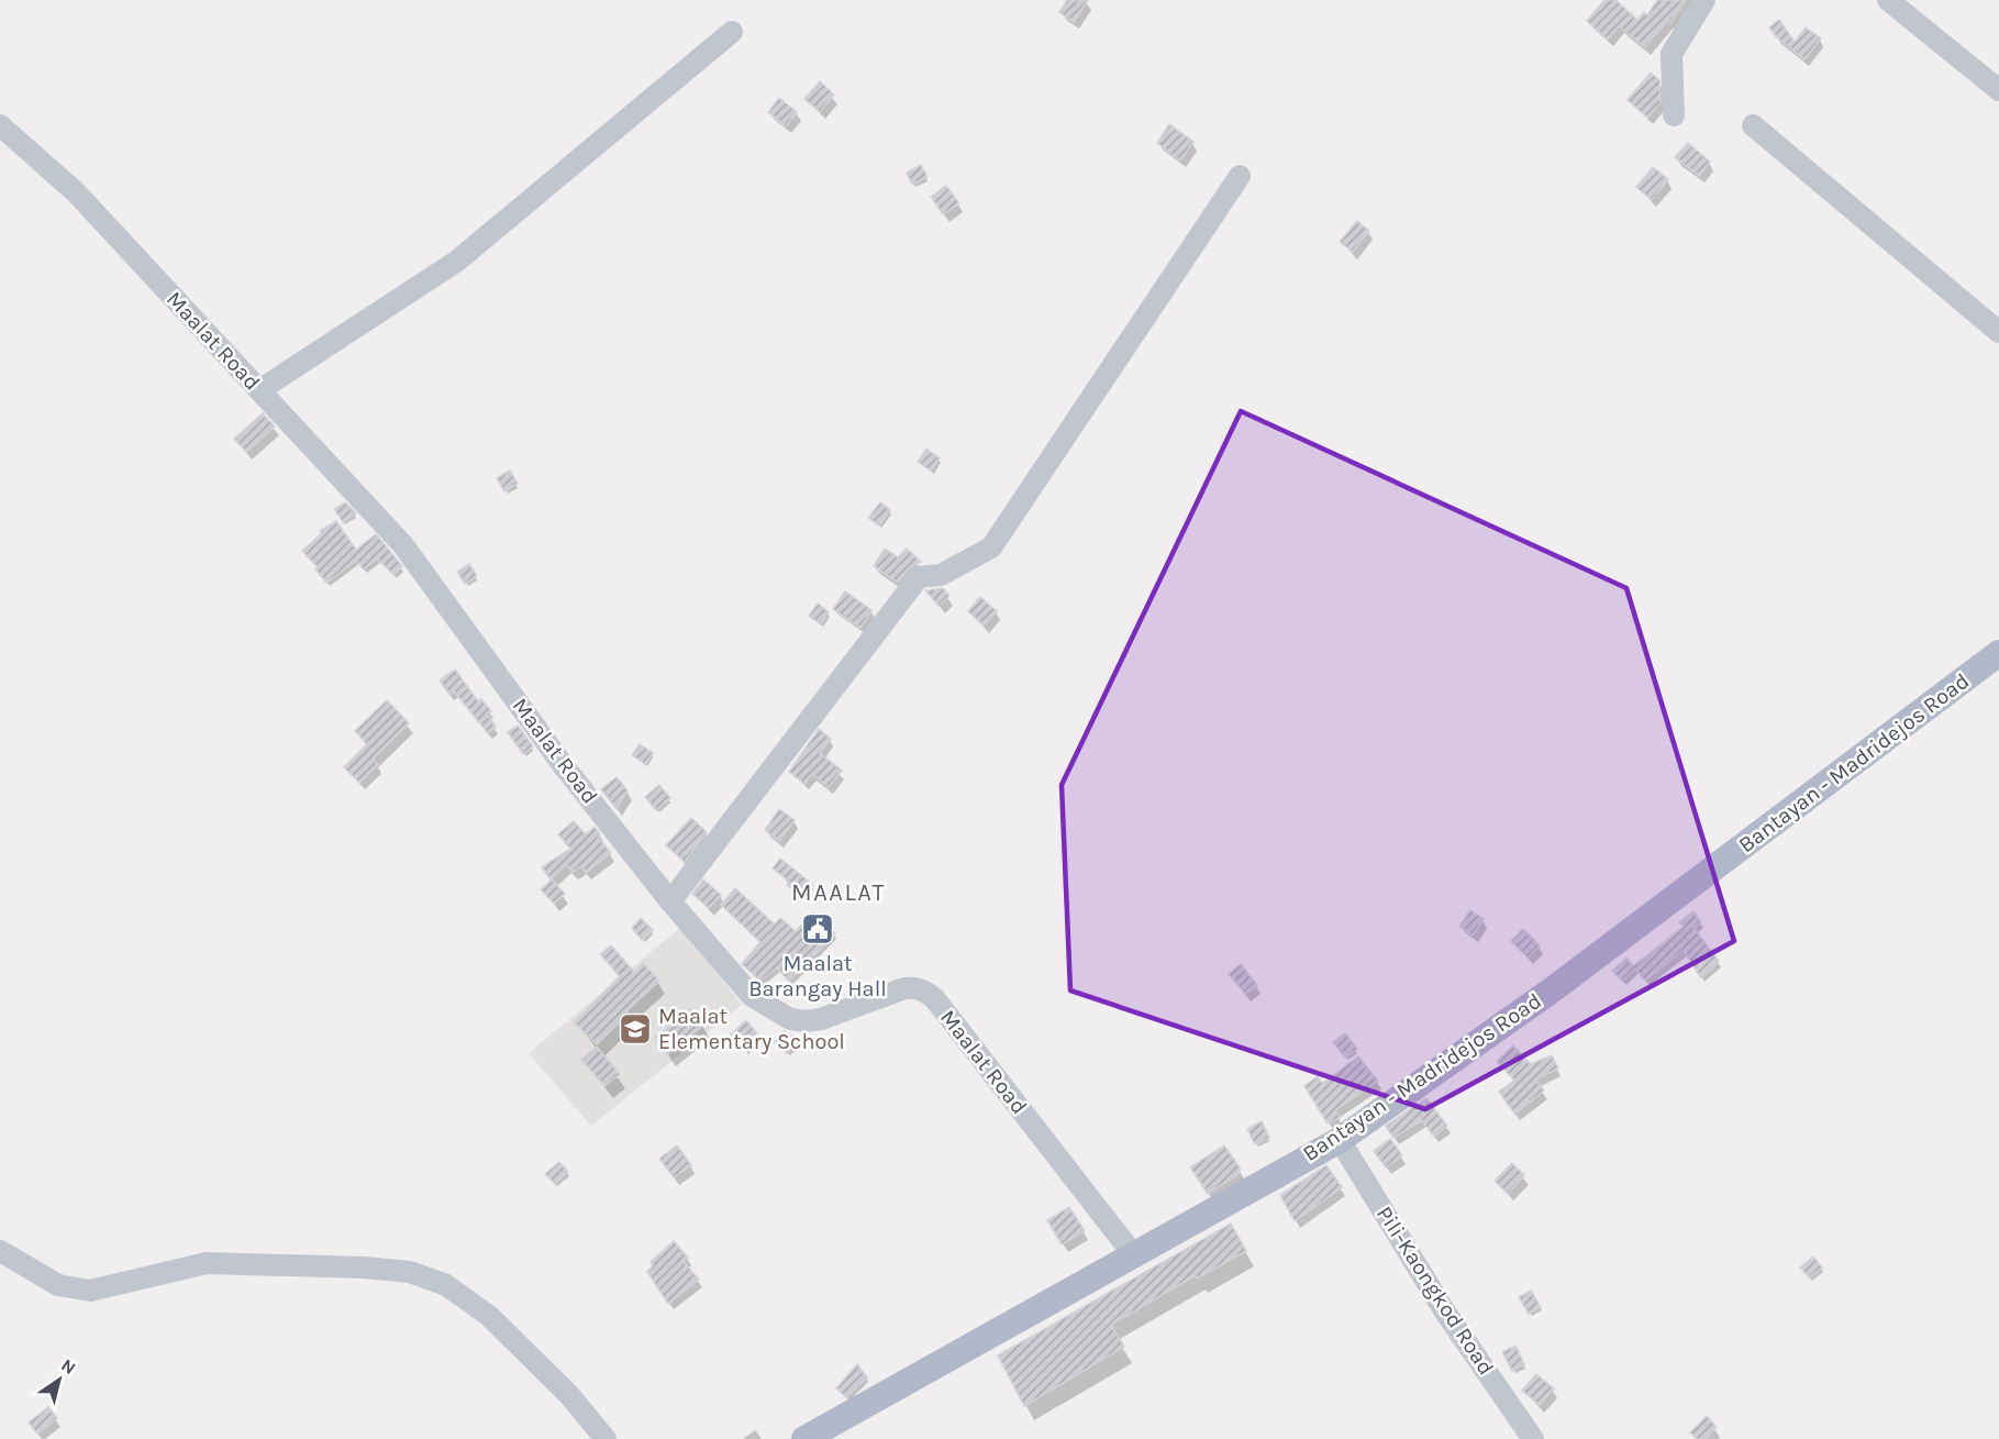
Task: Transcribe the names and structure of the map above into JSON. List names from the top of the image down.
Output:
{
  "streets": {
    "main road": ["Bantayan - Madridejos Road"],
    "street": ["Maalat Road", "Pili-Kaongkod Road"]
  },
  "crossings": [
    ["Maalat Road", "Bantayan - Madridejos Road"],
    ["Bantayan - Madridejos Road", "Pili-Kaongkod Road"]
  ],
  "districts": ["MAALAT"],
  "places": {
    "public building": ["Maalat Barangay Hall"],
    "school or university": ["Maalat Elementary School"]
  },
  "north": "top right"
}
